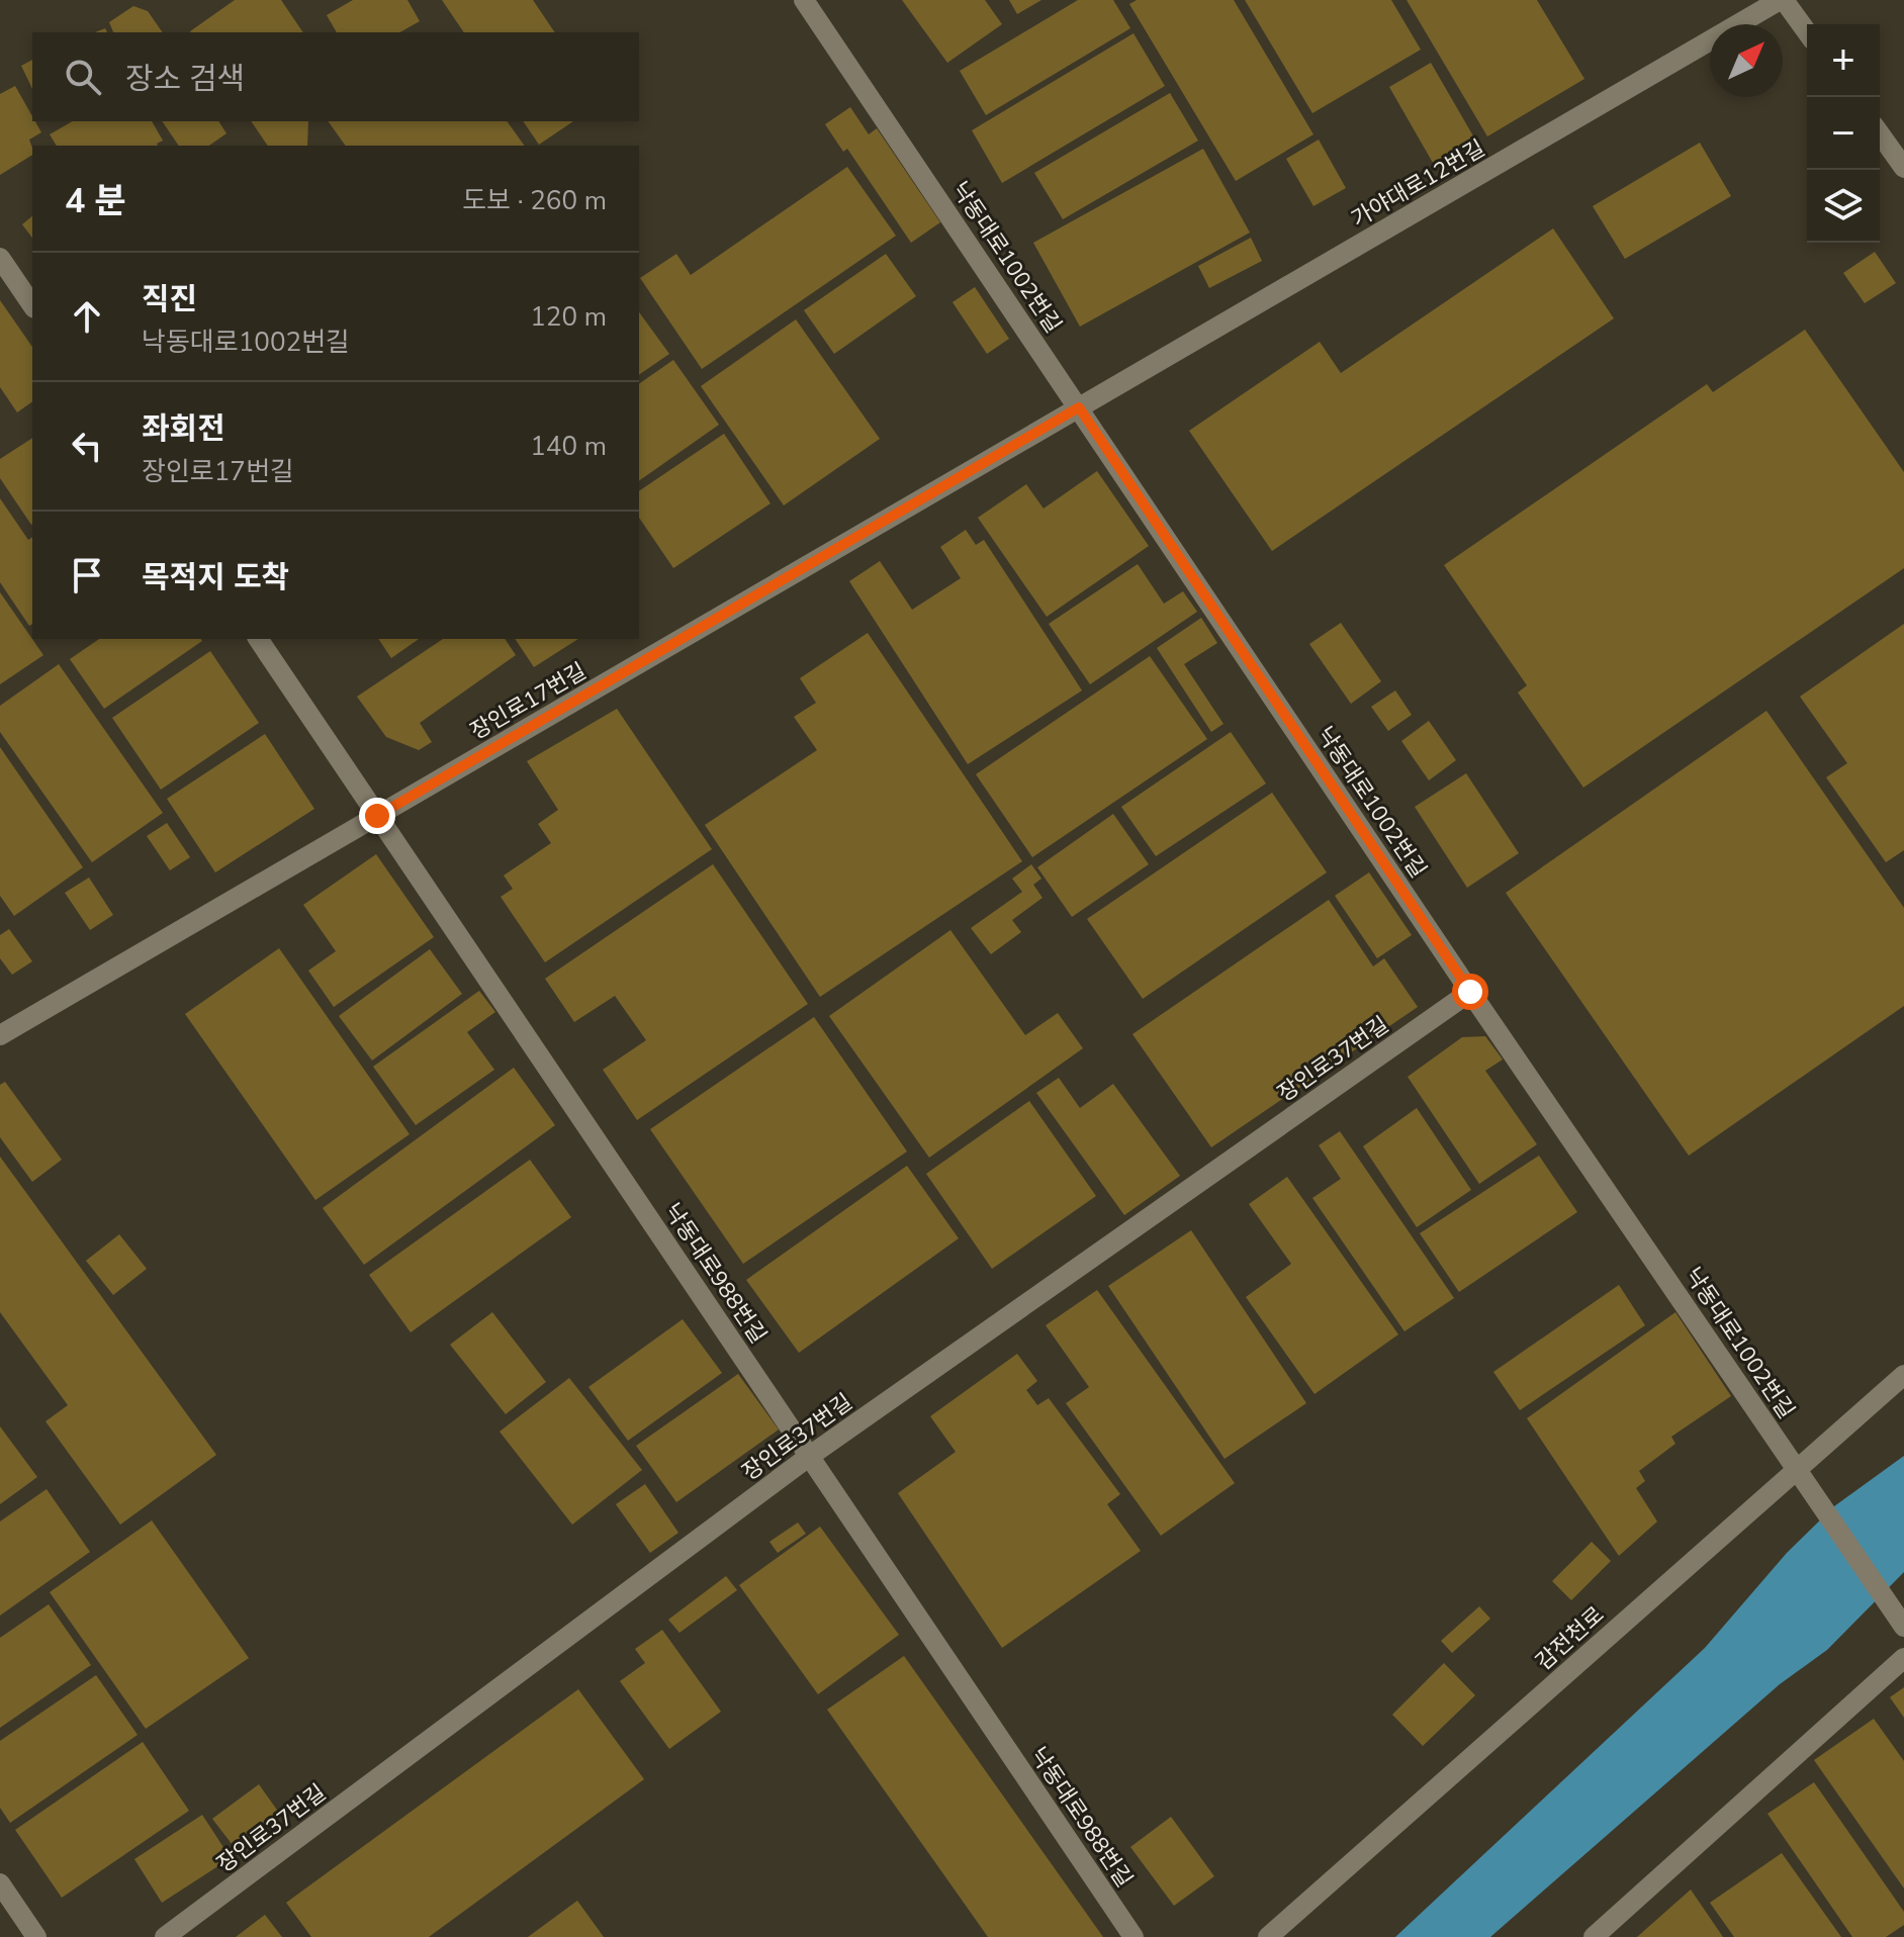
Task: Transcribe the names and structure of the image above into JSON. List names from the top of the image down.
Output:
{
  "streets": {
    "street": [
      "가야대로12번길",
      "낙동대로1002번길",
      "장인로17번길",
      "장인로37번길",
      "낙동대로988번길",
      "감전천로"
    ]
  },
  "crossings": [
    ["가야대로12번길", "낙동대로1002번길"],
    ["가야대로12번길", "장인로17번길"],
    ["낙동대로1002번길", "장인로17번길"],
    ["낙동대로1002번길", "장인로37번길"],
    ["낙동대로1002번길", "감전천로"],
    ["장인로17번길", "낙동대로988번길"],
    ["장인로37번길", "낙동대로988번길"]
  ],
  "north": "top right",
  "page": {
    "map_buttons": ["+", "−"],
    "search": "장소 검색",
    "heading": ["4 분", "도보 · 260 m"],
    "list": [
      ["직진", "낙동대로1002번길", "120 m"],
      ["좌회전", "장인로17번길", "140 m"],
      "목적지 도착"
    ]
  }
}
